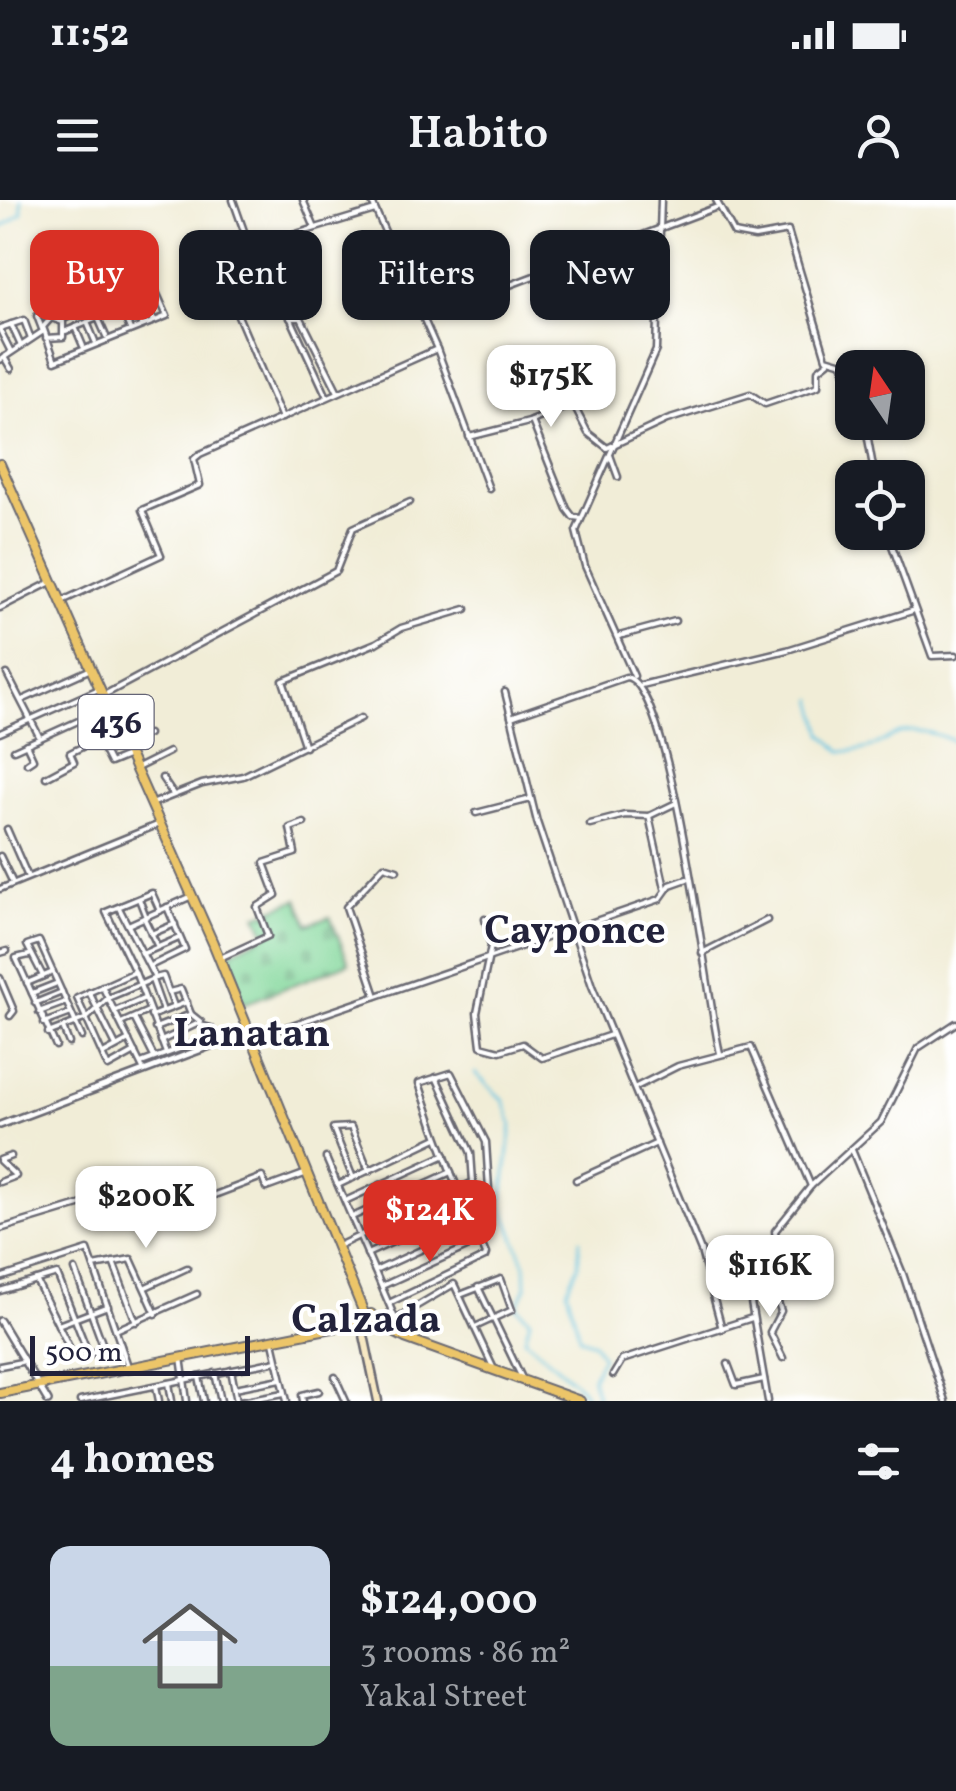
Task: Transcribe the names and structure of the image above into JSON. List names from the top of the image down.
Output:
{
  "streets": {
    "main road": ["436"]
  },
  "districts": ["Cayponce", "Lanatan", "Calzada"],
  "scale_bar": "500 m",
  "north": "top",
  "page": {
    "status": "11:52",
    "header": "Habito",
    "chip": [
      "Buy",
      "Rent",
      "Filters",
      "New"
    ],
    "price": [
      "$175K",
      "$200K",
      "$124K",
      "$116K"
    ],
    "scale": "500 m",
    "heading": "4 homes",
    "list": [
      {
        "name": "$124,000",
        "note": "3 rooms · 86 m² · Yakal Street"
      }
    ]
  }
}
